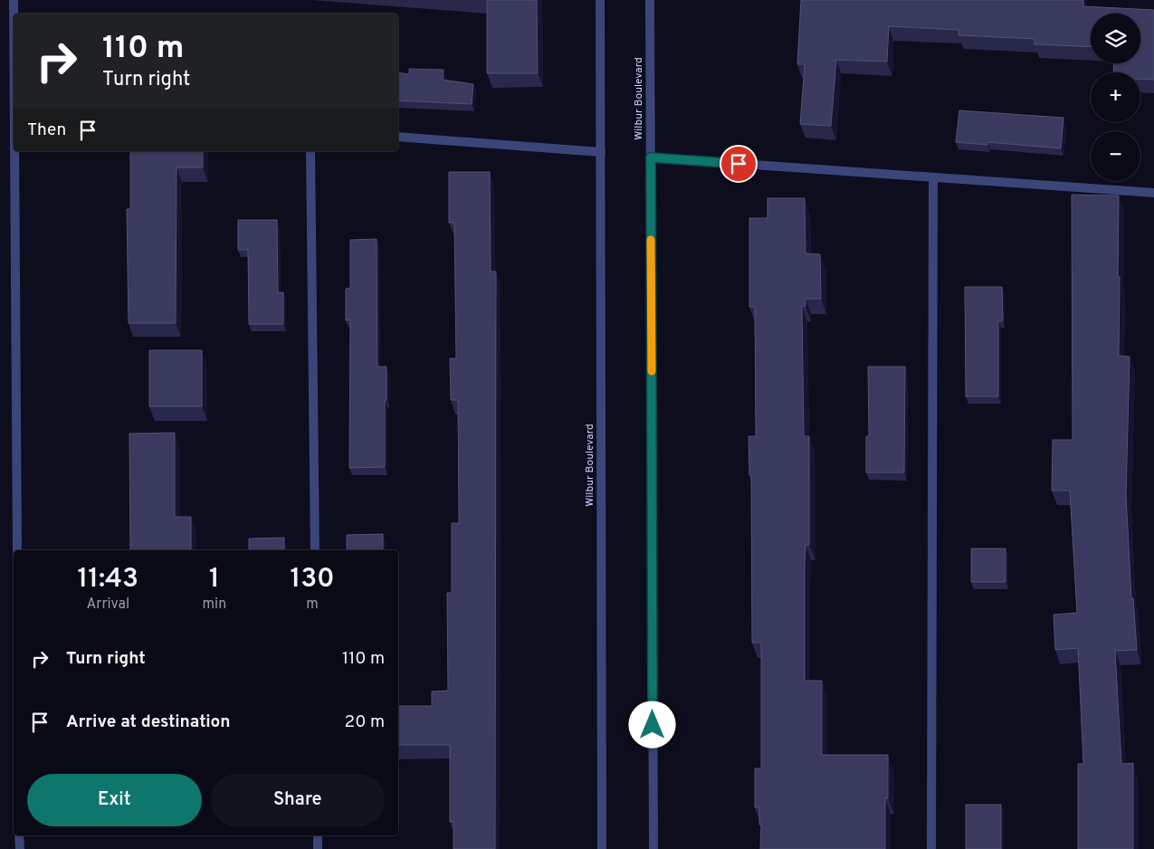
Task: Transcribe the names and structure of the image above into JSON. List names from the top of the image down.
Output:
{
  "streets": {
    "street": ["Wilbur Boulevard"]
  },
  "page": {
    "map_buttons": ["+", "−"],
    "turn": ["110 m", "Turn right"],
    "then": "Then",
    "eta": [
      "11:43",
      "Arrival",
      "1",
      "min",
      "130",
      "m"
    ],
    "list": [
      {
        "name": "Turn right",
        "value": "110 m"
      },
      {
        "name": "Arrive at destination",
        "value": "20 m"
      }
    ],
    "buttons": ["Exit", "Share"]
  }
}
